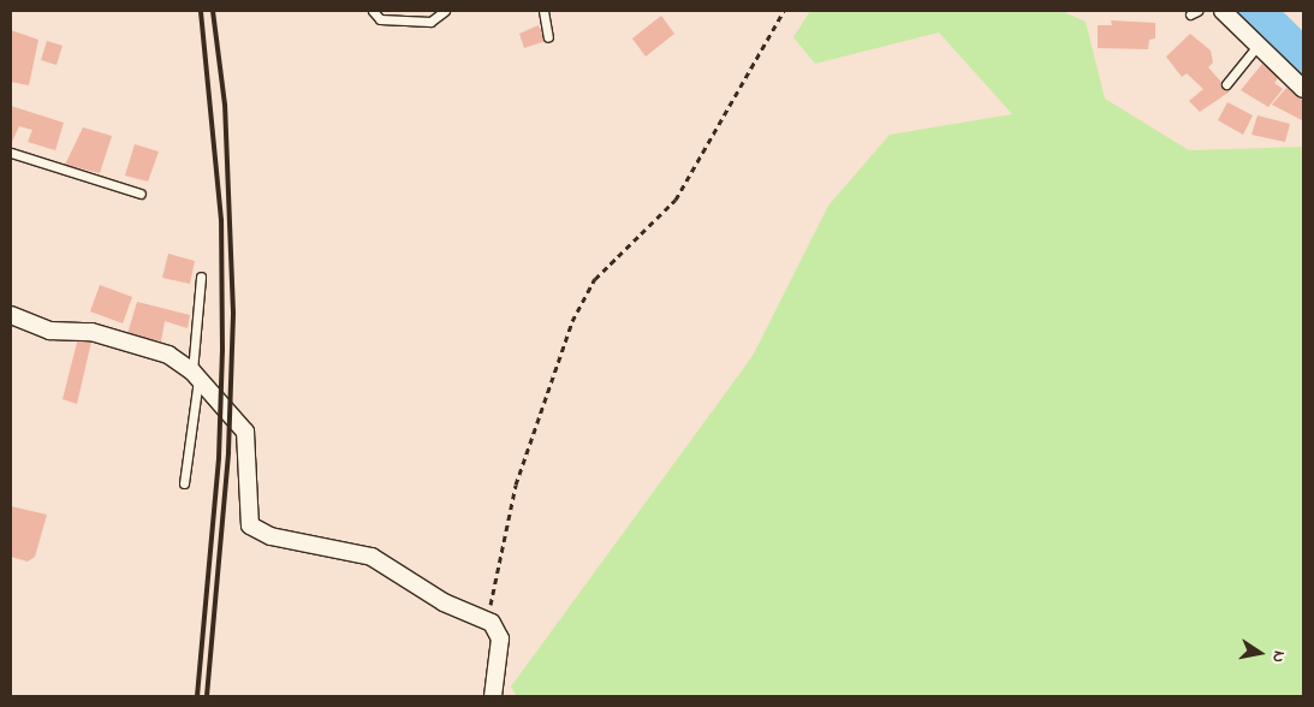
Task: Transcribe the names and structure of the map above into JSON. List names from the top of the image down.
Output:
{
  "north": "right"
}
